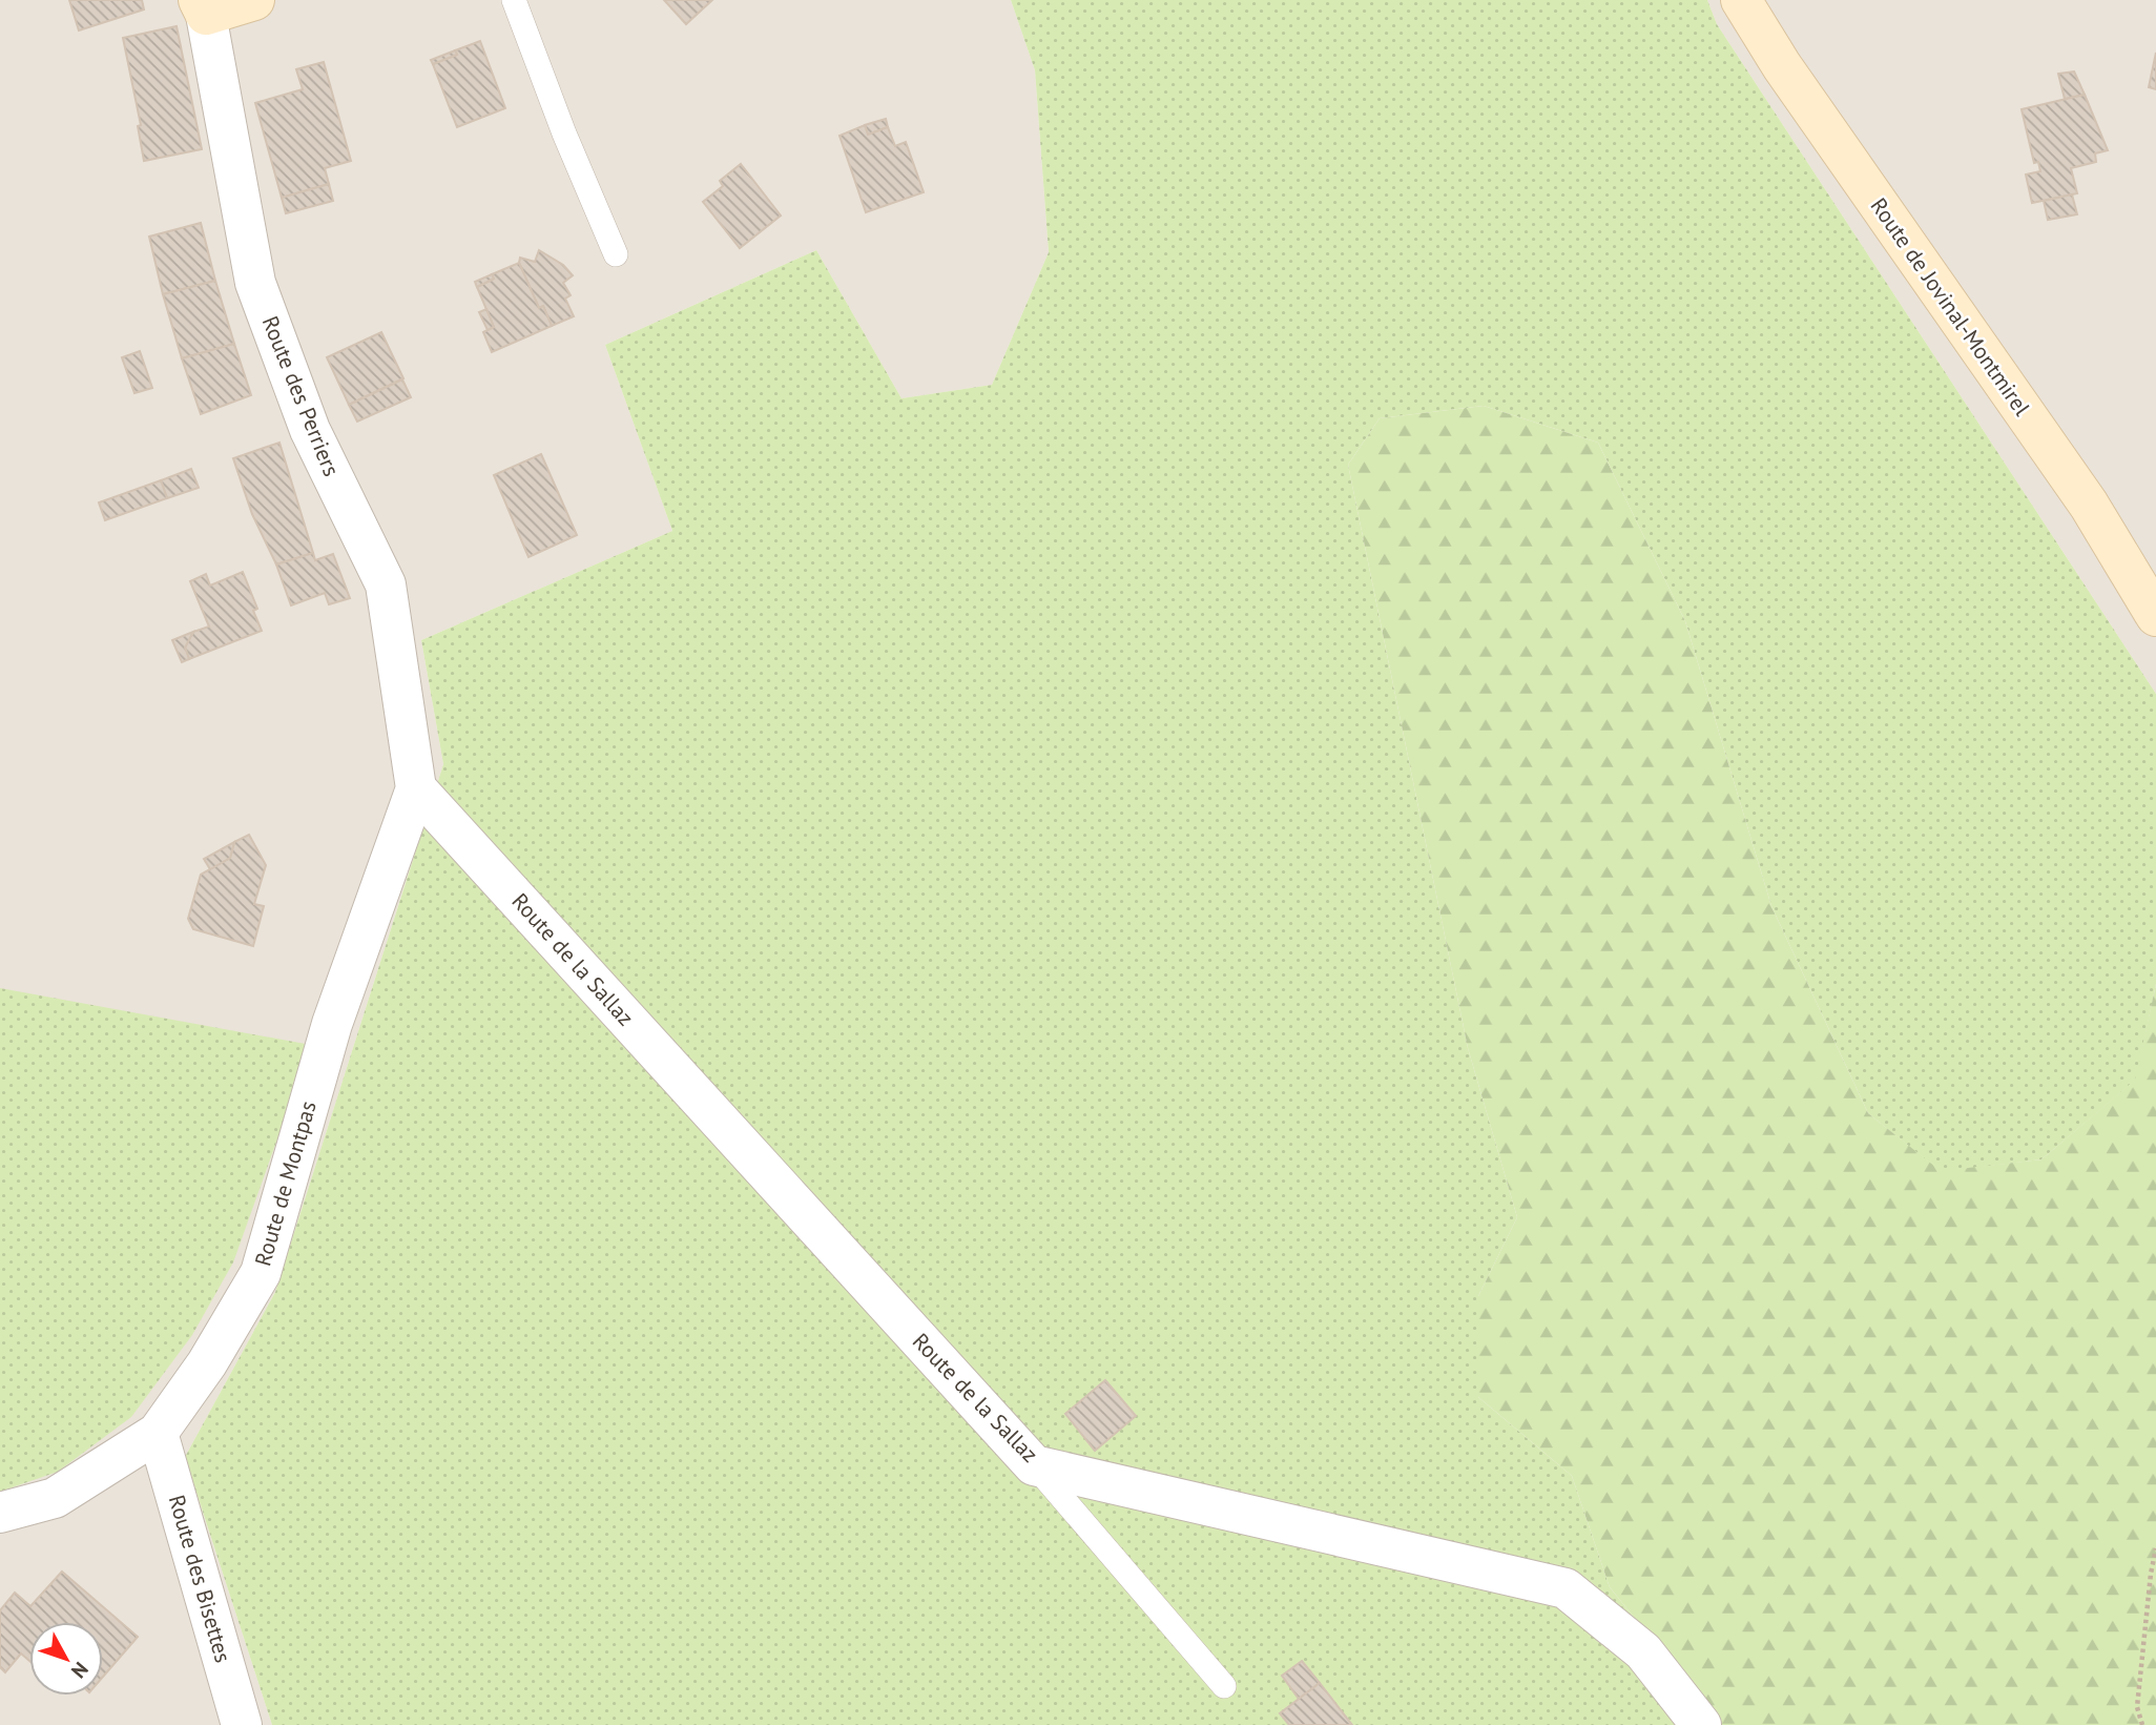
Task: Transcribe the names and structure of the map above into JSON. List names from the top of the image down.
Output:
{
  "streets": {
    "street": [
      "Route de Jovinal-Montmirel",
      "Route des Perriers",
      "Route de la Sallaz",
      "Route de Montpas",
      "Route des Bisettes"
    ]
  },
  "crossings": [
    ["Route des Perriers", "Route de la Sallaz"],
    ["Route des Perriers", "Route de Montpas"],
    ["Route de la Sallaz", "Route de Montpas"],
    ["Route de Montpas", "Route des Bisettes"]
  ],
  "north": "bottom right"
}
